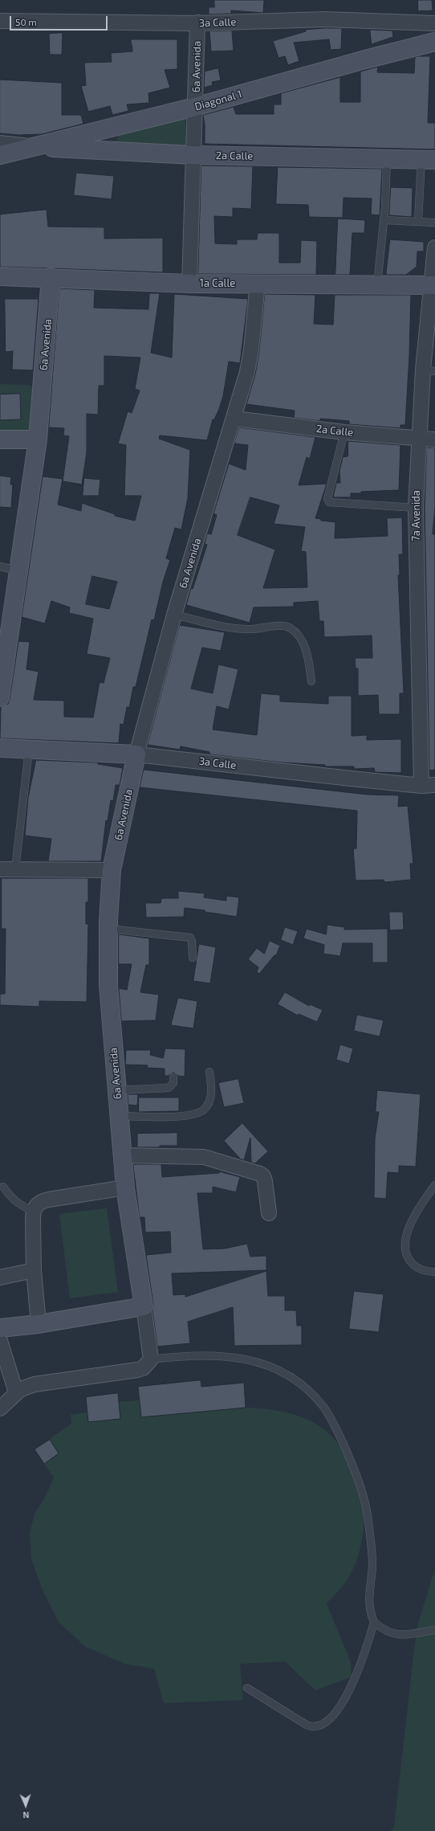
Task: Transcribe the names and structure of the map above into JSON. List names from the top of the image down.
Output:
{
  "streets": {
    "street": [
      "3a Calle",
      "6a Avenida",
      "Diagonal 1",
      "2a Calle",
      "1a Calle",
      "7a Avenida"
    ]
  },
  "crossings": [
    ["3a Calle", "6a Avenida"],
    ["3a Calle", "7a Avenida"],
    ["6a Avenida", "Diagonal 1"],
    ["6a Avenida", "2a Calle"],
    ["6a Avenida", "1a Calle"],
    ["Diagonal 1", "2a Calle"],
    ["2a Calle", "7a Avenida"],
    ["1a Calle", "7a Avenida"]
  ],
  "scale_bar": "50 m",
  "north": "bottom"
}
